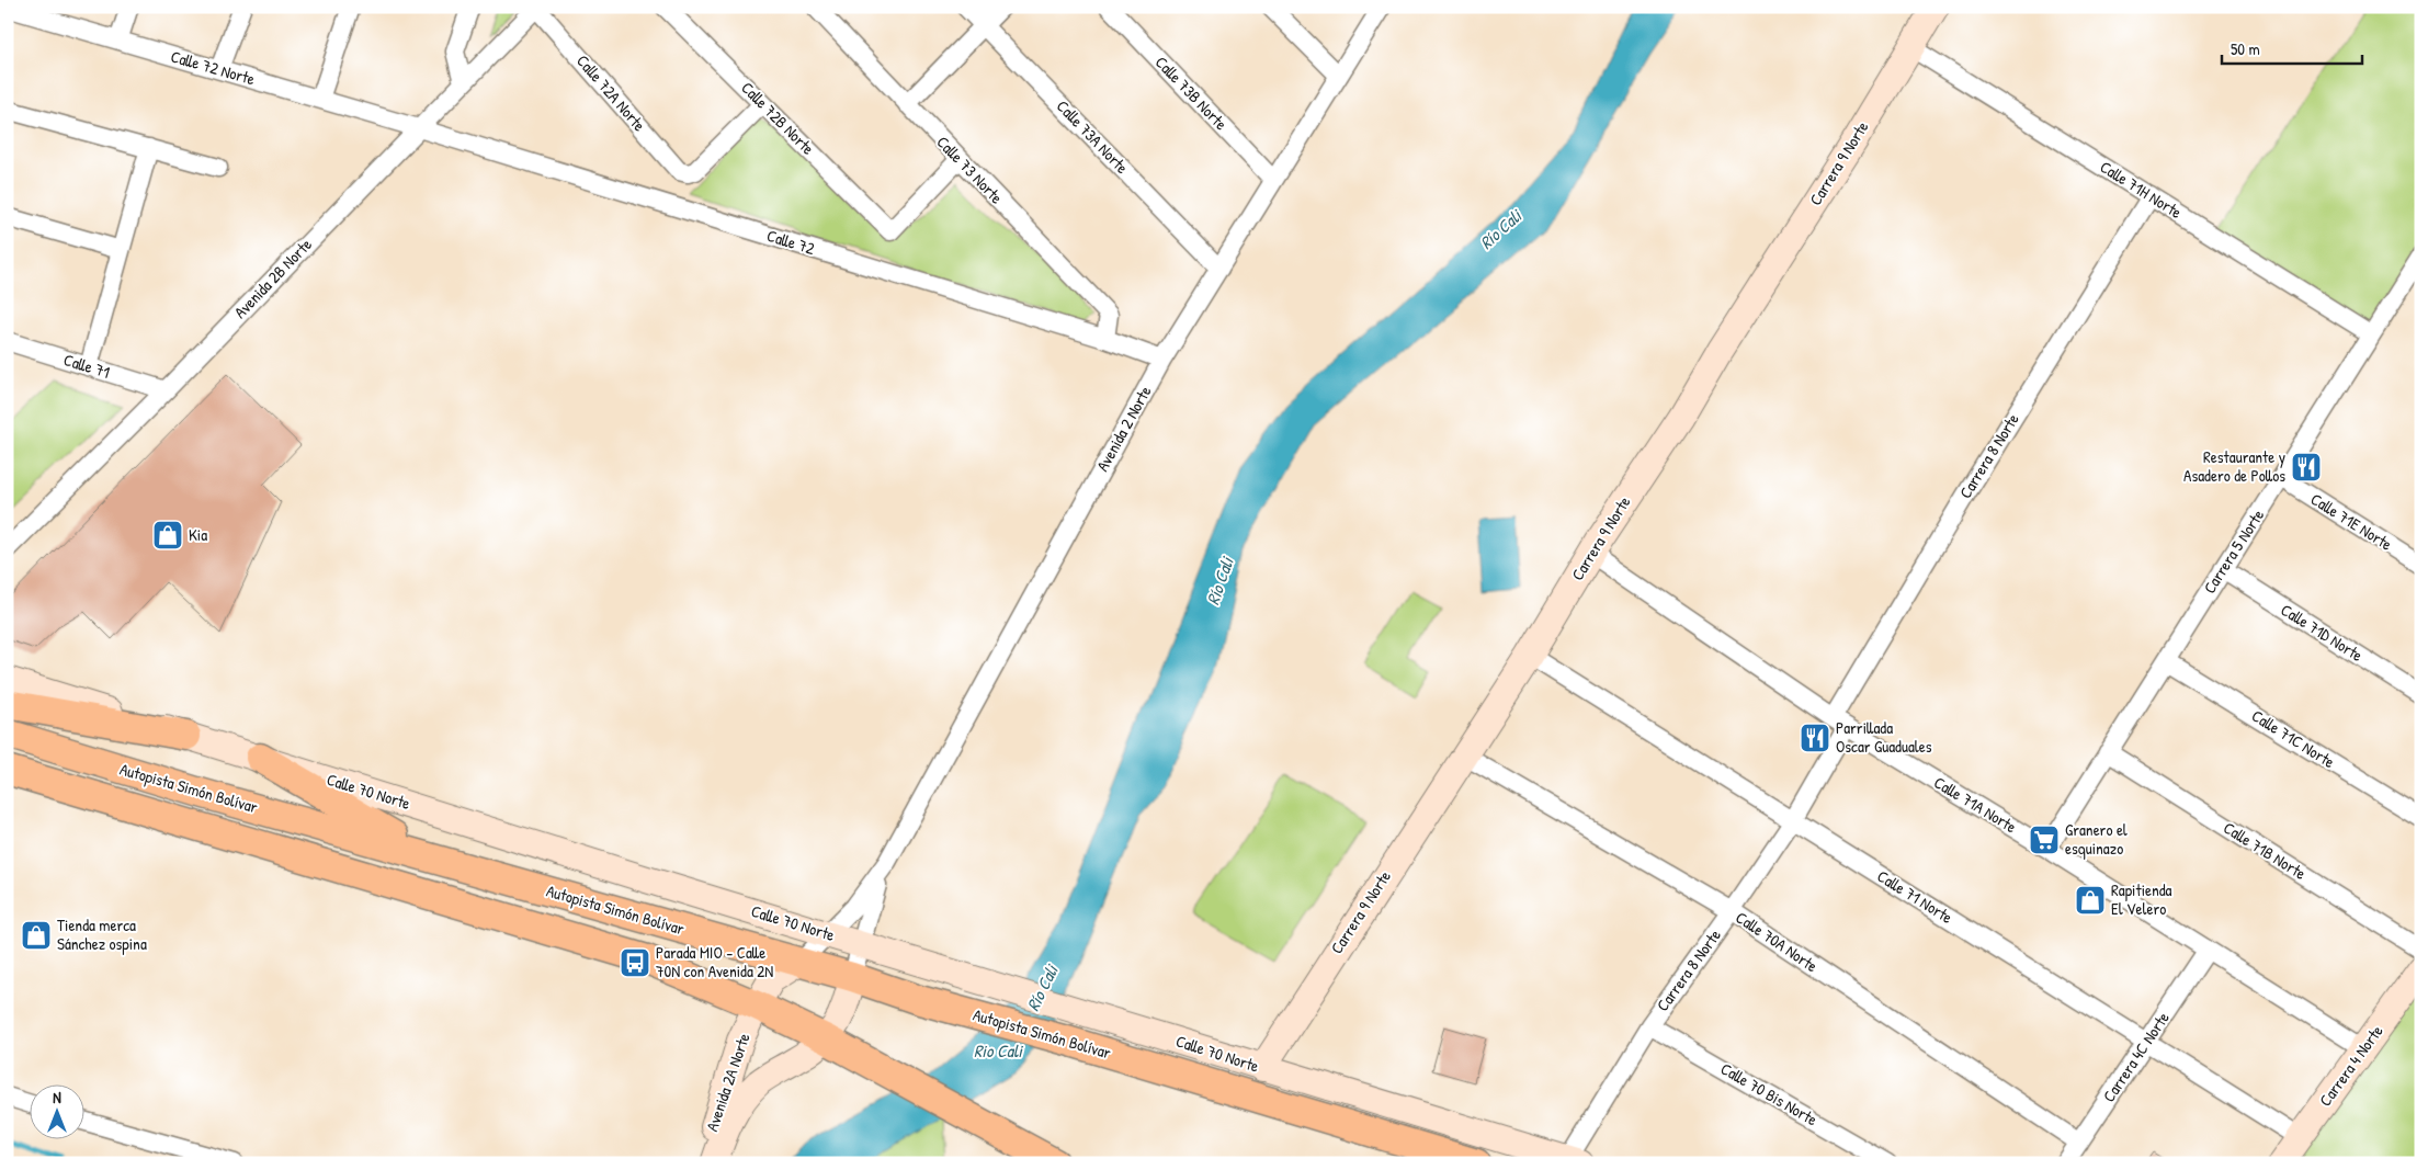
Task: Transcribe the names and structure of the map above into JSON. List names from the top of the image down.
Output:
{
  "streets": {
    "main road": ["Autopista Simón Bolívar"],
    "street": [
      "Calle 72 Norte",
      "Calle 72A Norte",
      "Calle 73B Norte",
      "Calle 72B Norte",
      "Calle 73A Norte",
      "Carrera 9 Norte",
      "Calle 73 Norte",
      "Calle 71H Norte",
      "Calle 72",
      "Avenida 2B Norte",
      "Calle 71",
      "Avenida 2 Norte",
      "Carrera 8 Norte",
      "Calle 71E Norte",
      "Carrera 5 Norte",
      "Calle 71D Norte",
      "Calle 71C Norte",
      "Calle 70 Norte",
      "Calle 71A Norte",
      "Calle 71B Norte",
      "Calle 71 Norte",
      "Calle 70A Norte",
      "Carrera 4C Norte",
      "Carrera 4 Norte",
      "Avenida 2A Norte",
      "Calle 70 Bis Norte"
    ]
  },
  "crossings": [
    ["Calle 72 Norte", "Calle 72"],
    ["Calle 72 Norte", "Avenida 2B Norte"],
    ["Calle 72A Norte", "Calle 72B Norte"],
    ["Calle 72A Norte", "Avenida 2B Norte"],
    ["Calle 73B Norte", "Avenida 2 Norte"],
    ["Calle 72B Norte", "Calle 73 Norte"],
    ["Calle 73A Norte", "Avenida 2 Norte"],
    ["Carrera 9 Norte", "Calle 71H Norte"],
    ["Carrera 9 Norte", "Calle 70 Norte"],
    ["Carrera 9 Norte", "Calle 71A Norte"],
    ["Carrera 9 Norte", "Calle 71 Norte"],
    ["Carrera 9 Norte", "Calle 70A Norte"],
    ["Calle 73 Norte", "Calle 72"],
    ["Calle 71H Norte", "Carrera 8 Norte"],
    ["Calle 71H Norte", "Carrera 5 Norte"],
    ["Calle 72", "Avenida 2B Norte"],
    ["Calle 72", "Avenida 2 Norte"],
    ["Avenida 2B Norte", "Calle 71"],
    ["Avenida 2 Norte", "Calle 70 Norte"],
    ["Avenida 2 Norte", "Avenida 2A Norte"],
    ["Carrera 8 Norte", "Calle 70 Norte"],
    ["Carrera 8 Norte", "Calle 71A Norte"],
    ["Carrera 8 Norte", "Calle 71 Norte"],
    ["Carrera 8 Norte", "Calle 70A Norte"],
    ["Carrera 8 Norte", "Calle 70 Bis Norte"],
    ["Calle 71E Norte", "Carrera 5 Norte"],
    ["Carrera 5 Norte", "Calle 71D Norte"],
    ["Carrera 5 Norte", "Calle 71C Norte"],
    ["Carrera 5 Norte", "Calle 71A Norte"],
    ["Carrera 5 Norte", "Calle 71B Norte"],
    ["Autopista Simón Bolívar", "Avenida 2A Norte"],
    ["Calle 70 Norte", "Avenida 2A Norte"],
    ["Calle 71A Norte", "Carrera 4C Norte"],
    ["Calle 71A Norte", "Carrera 4 Norte"],
    ["Calle 71 Norte", "Carrera 4C Norte"],
    ["Calle 71 Norte", "Carrera 4 Norte"],
    ["Calle 70A Norte", "Carrera 4C Norte"]
  ],
  "water": ["Río Cali", "Rio Cali"],
  "places": {
    "restaurant": ["Restaurante y Asadero de Pollos", "Parrillada Oscar Guaduales"],
    "shop": ["Kia", "Rapitienda El Velero", "Tienda merca Sánchez ospina"],
    "supermarket": ["Granero el esquinazo"],
    "bus stop": ["Parada MIO - Calle 70N con Avenida 2N"]
  },
  "scale_bar": "50 m",
  "north": "top"
}
